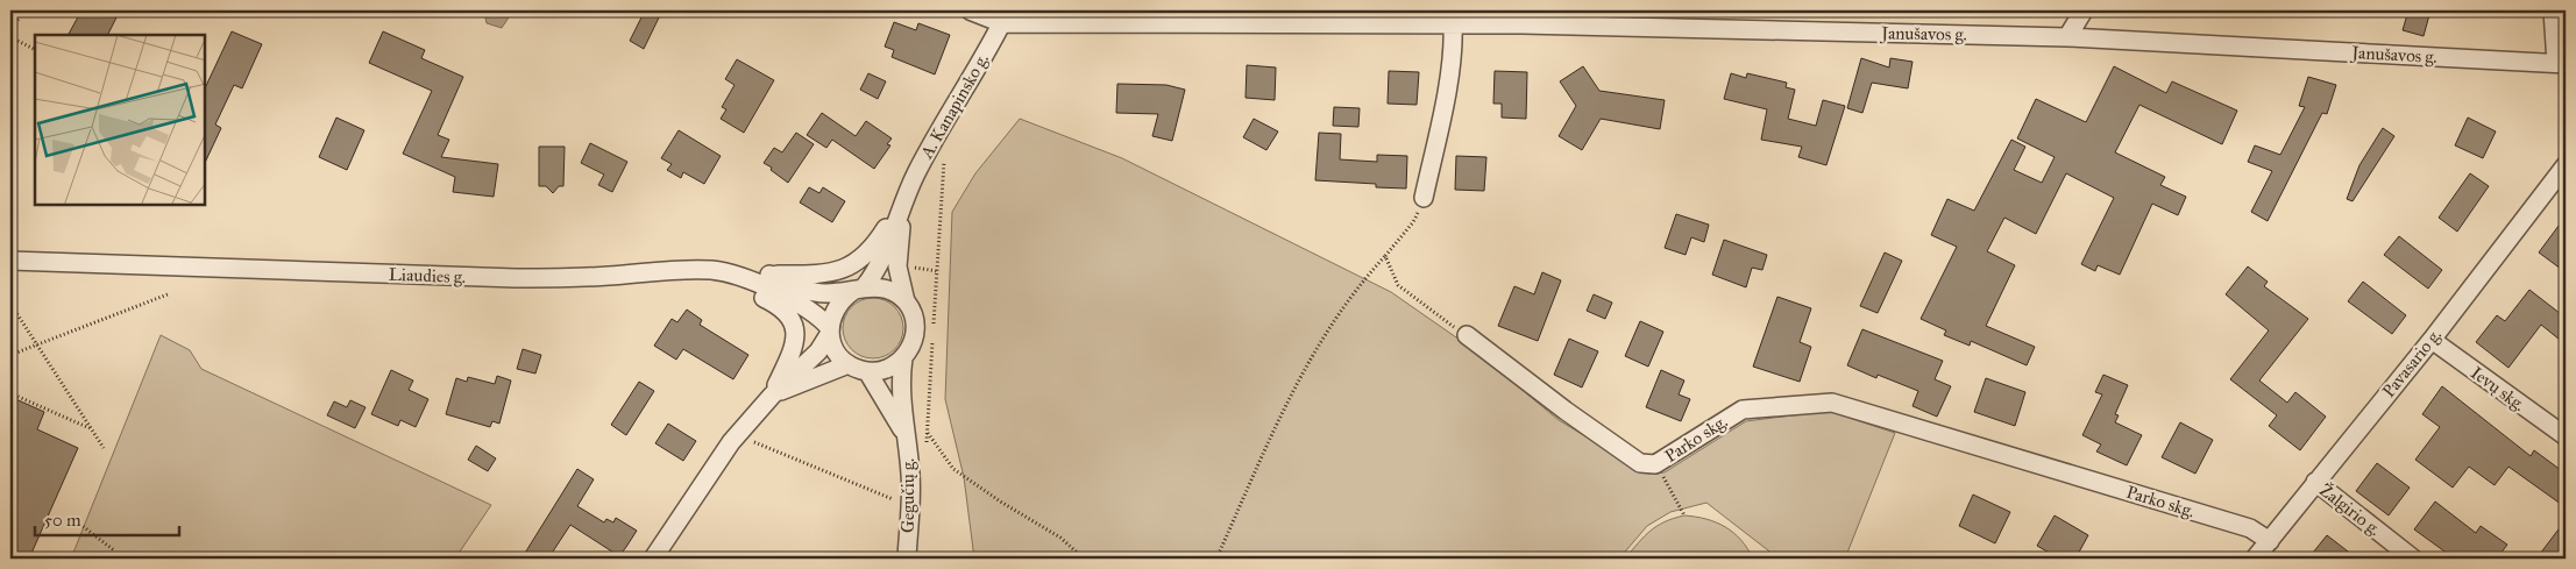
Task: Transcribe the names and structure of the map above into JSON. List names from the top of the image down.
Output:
{
  "streets": {
    "street": [
      "Janušavos g.",
      "A. Kanapinsko g.",
      "Liaudies g.",
      "Pavasario g.",
      "Ievų skg.",
      "Parko skg.",
      "Gegučių g.",
      "Žalgirio g."
    ]
  },
  "crossings": [
    ["Janušavos g.", "A. Kanapinsko g."],
    ["Liaudies g.", "Gegučių g."],
    ["Pavasario g.", "Ievų skg."],
    ["Pavasario g.", "Parko skg."],
    ["Pavasario g.", "Žalgirio g."]
  ],
  "scale_bar": "50 m"
}
